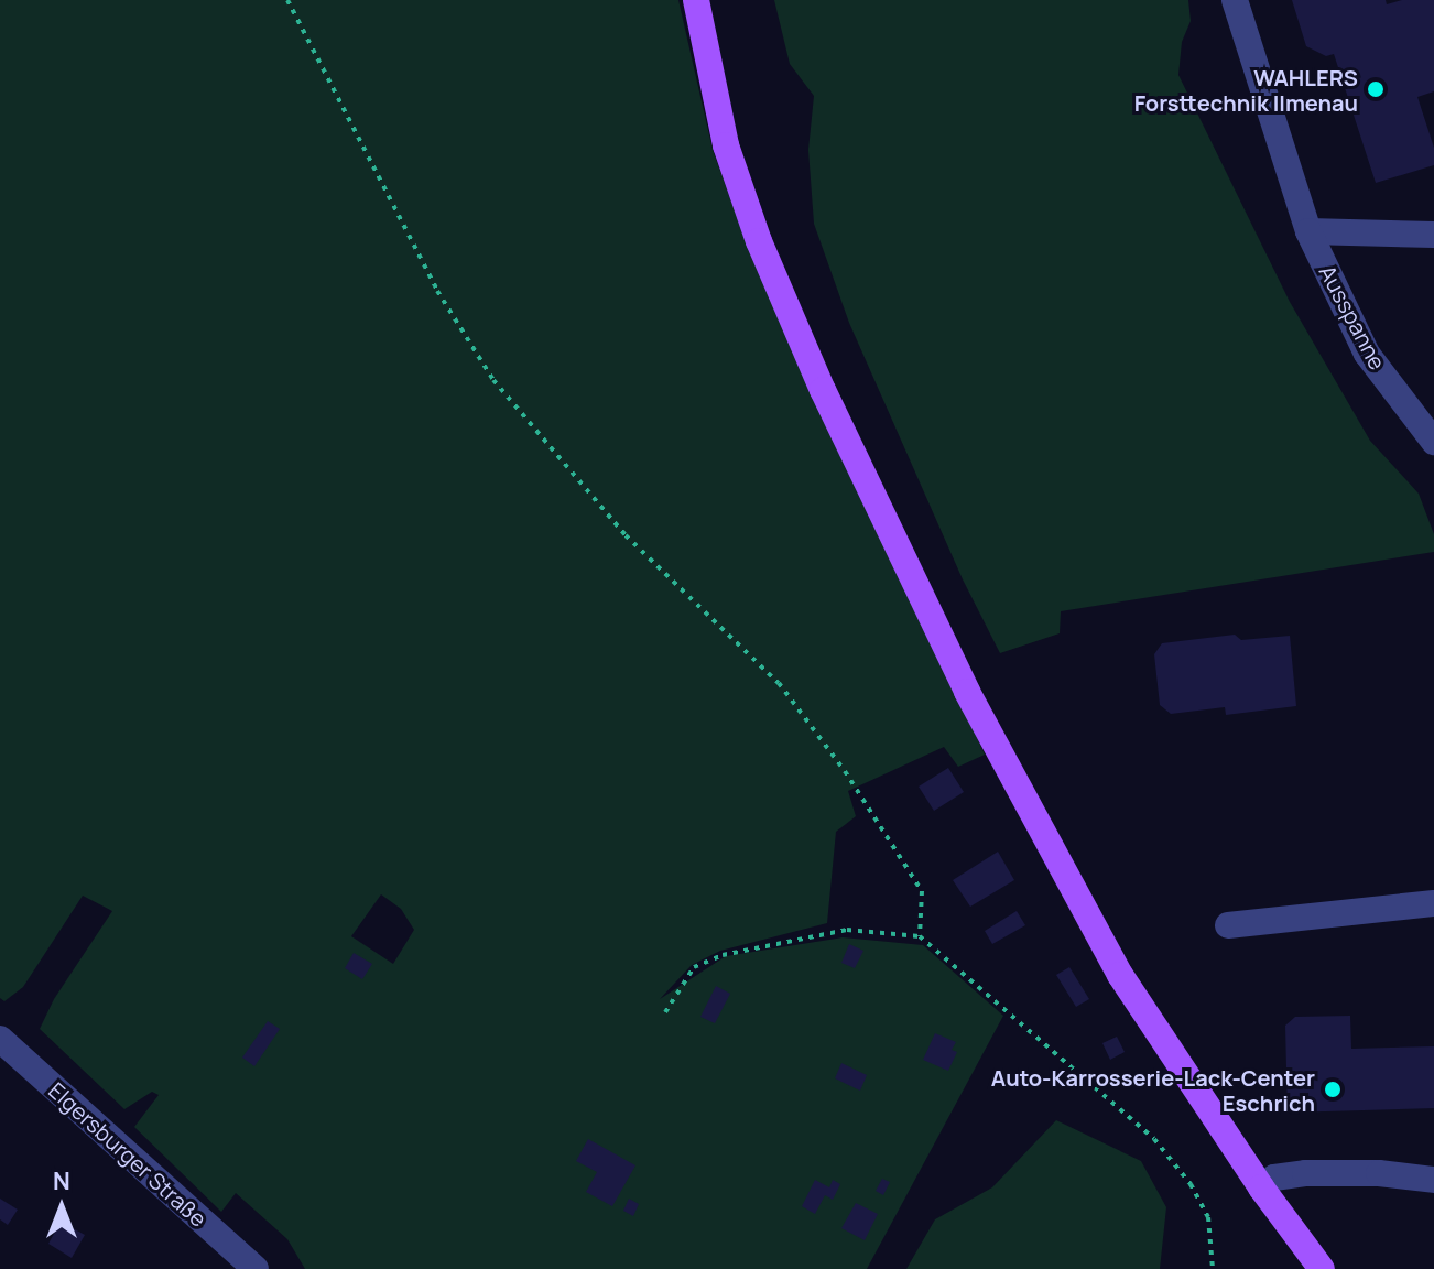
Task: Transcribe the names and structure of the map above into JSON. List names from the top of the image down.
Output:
{
  "streets": {
    "street": ["Ausspanne", "Elgersburger Straße"]
  },
  "places": ["WAHLERS Forsttechnik Ilmenau", "Auto-Karrosserie-Lack-Center Eschrich"],
  "north": "top"
}
